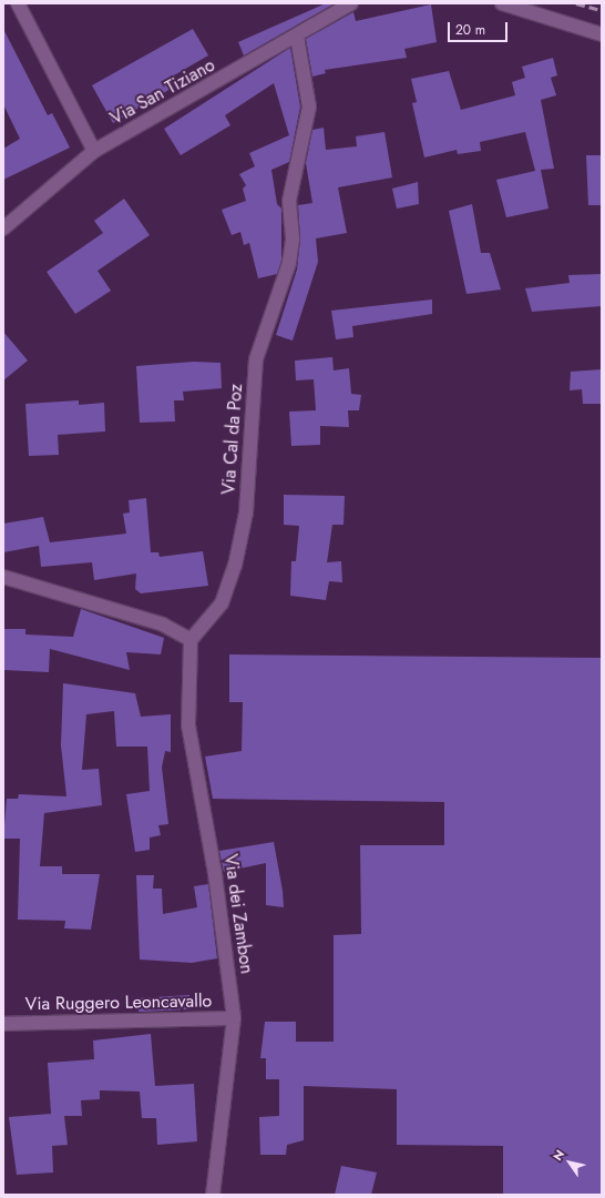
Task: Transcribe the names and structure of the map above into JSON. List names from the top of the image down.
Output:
{
  "streets": {
    "street": [
      "Via San Tiziano",
      "Via Cal da Poz",
      "Via dei Zambon",
      "Via Ruggero Leoncavallo"
    ]
  },
  "crossings": [
    ["Via San Tiziano", "Via Cal da Poz"],
    ["Via Cal da Poz", "Via dei Zambon"],
    ["Via dei Zambon", "Via Ruggero Leoncavallo"]
  ],
  "scale_bar": "20 m",
  "north": "top left"
}
